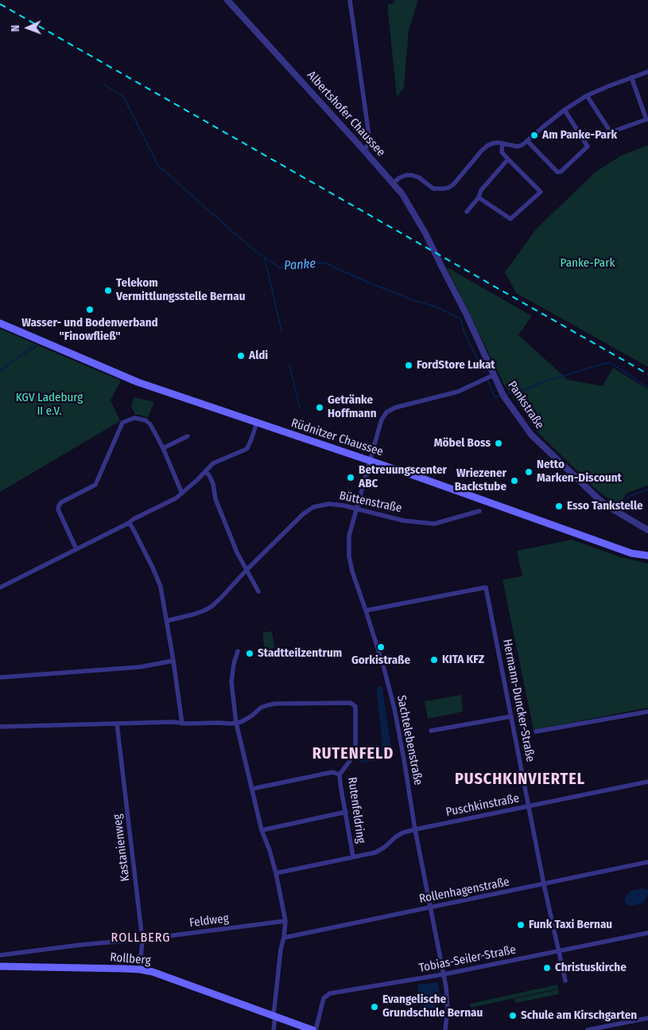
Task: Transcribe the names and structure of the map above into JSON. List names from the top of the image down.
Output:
{
  "streets": {
    "main road": ["Rüdnitzer Chaussee", "Rollberg"],
    "street": [
      "Albertshofer Chaussee",
      "Pankstraße",
      "Büttenstraße",
      "Hermann-Duncker-Straße",
      "Sachtelebenstraße",
      "Puschkinstraße",
      "Rutenfeldring",
      "Kastanienweg",
      "Rollenhagenstraße",
      "Feldweg",
      "Tobias-Seiler-Straße"
    ]
  },
  "crossings": [
    ["Albertshofer Chaussee", "Pankstraße"],
    ["Pankstraße", "Sachtelebenstraße"],
    ["Rüdnitzer Chaussee", "Sachtelebenstraße"],
    ["Büttenstraße", "Sachtelebenstraße"],
    ["Hermann-Duncker-Straße", "Sachtelebenstraße"],
    ["Hermann-Duncker-Straße", "Puschkinstraße"],
    ["Hermann-Duncker-Straße", "Rollenhagenstraße"],
    ["Hermann-Duncker-Straße", "Tobias-Seiler-Straße"],
    ["Sachtelebenstraße", "Puschkinstraße"],
    ["Sachtelebenstraße", "Rutenfeldring"],
    ["Sachtelebenstraße", "Rollenhagenstraße"],
    ["Sachtelebenstraße", "Tobias-Seiler-Straße"],
    ["Puschkinstraße", "Rutenfeldring"],
    ["Kastanienweg", "Feldweg"],
    ["Kastanienweg", "Rollberg"],
    ["Rollberg", "Tobias-Seiler-Straße"]
  ],
  "districts": ["RUTENFELD", "PUSCHKINVIERTEL", "ROLLBERG"],
  "water": ["Panke"],
  "parks": ["Panke-Park", "KGV Ladeburg II e.V."],
  "places": [
    "Am Panke-Park",
    "Telekom Vermittlungsstelle Bernau",
    "Wasser- und Bodenverband \"Finowfließ\"",
    "Aldi",
    "FordStore Lukat",
    "Getränke Hoffmann",
    "Möbel Boss",
    "Netto Marken-Discount",
    "Betreuungscenter ABC",
    "Wriezener Backstube",
    "Esso Tankstelle",
    "Gorkistraße",
    "Stadtteilzentrum",
    "KITA KFZ",
    "Funk Taxi Bernau",
    "Christuskirche",
    "Evangelische Grundschule Bernau",
    "Schule am Kirschgarten"
  ],
  "north": "left"
}
